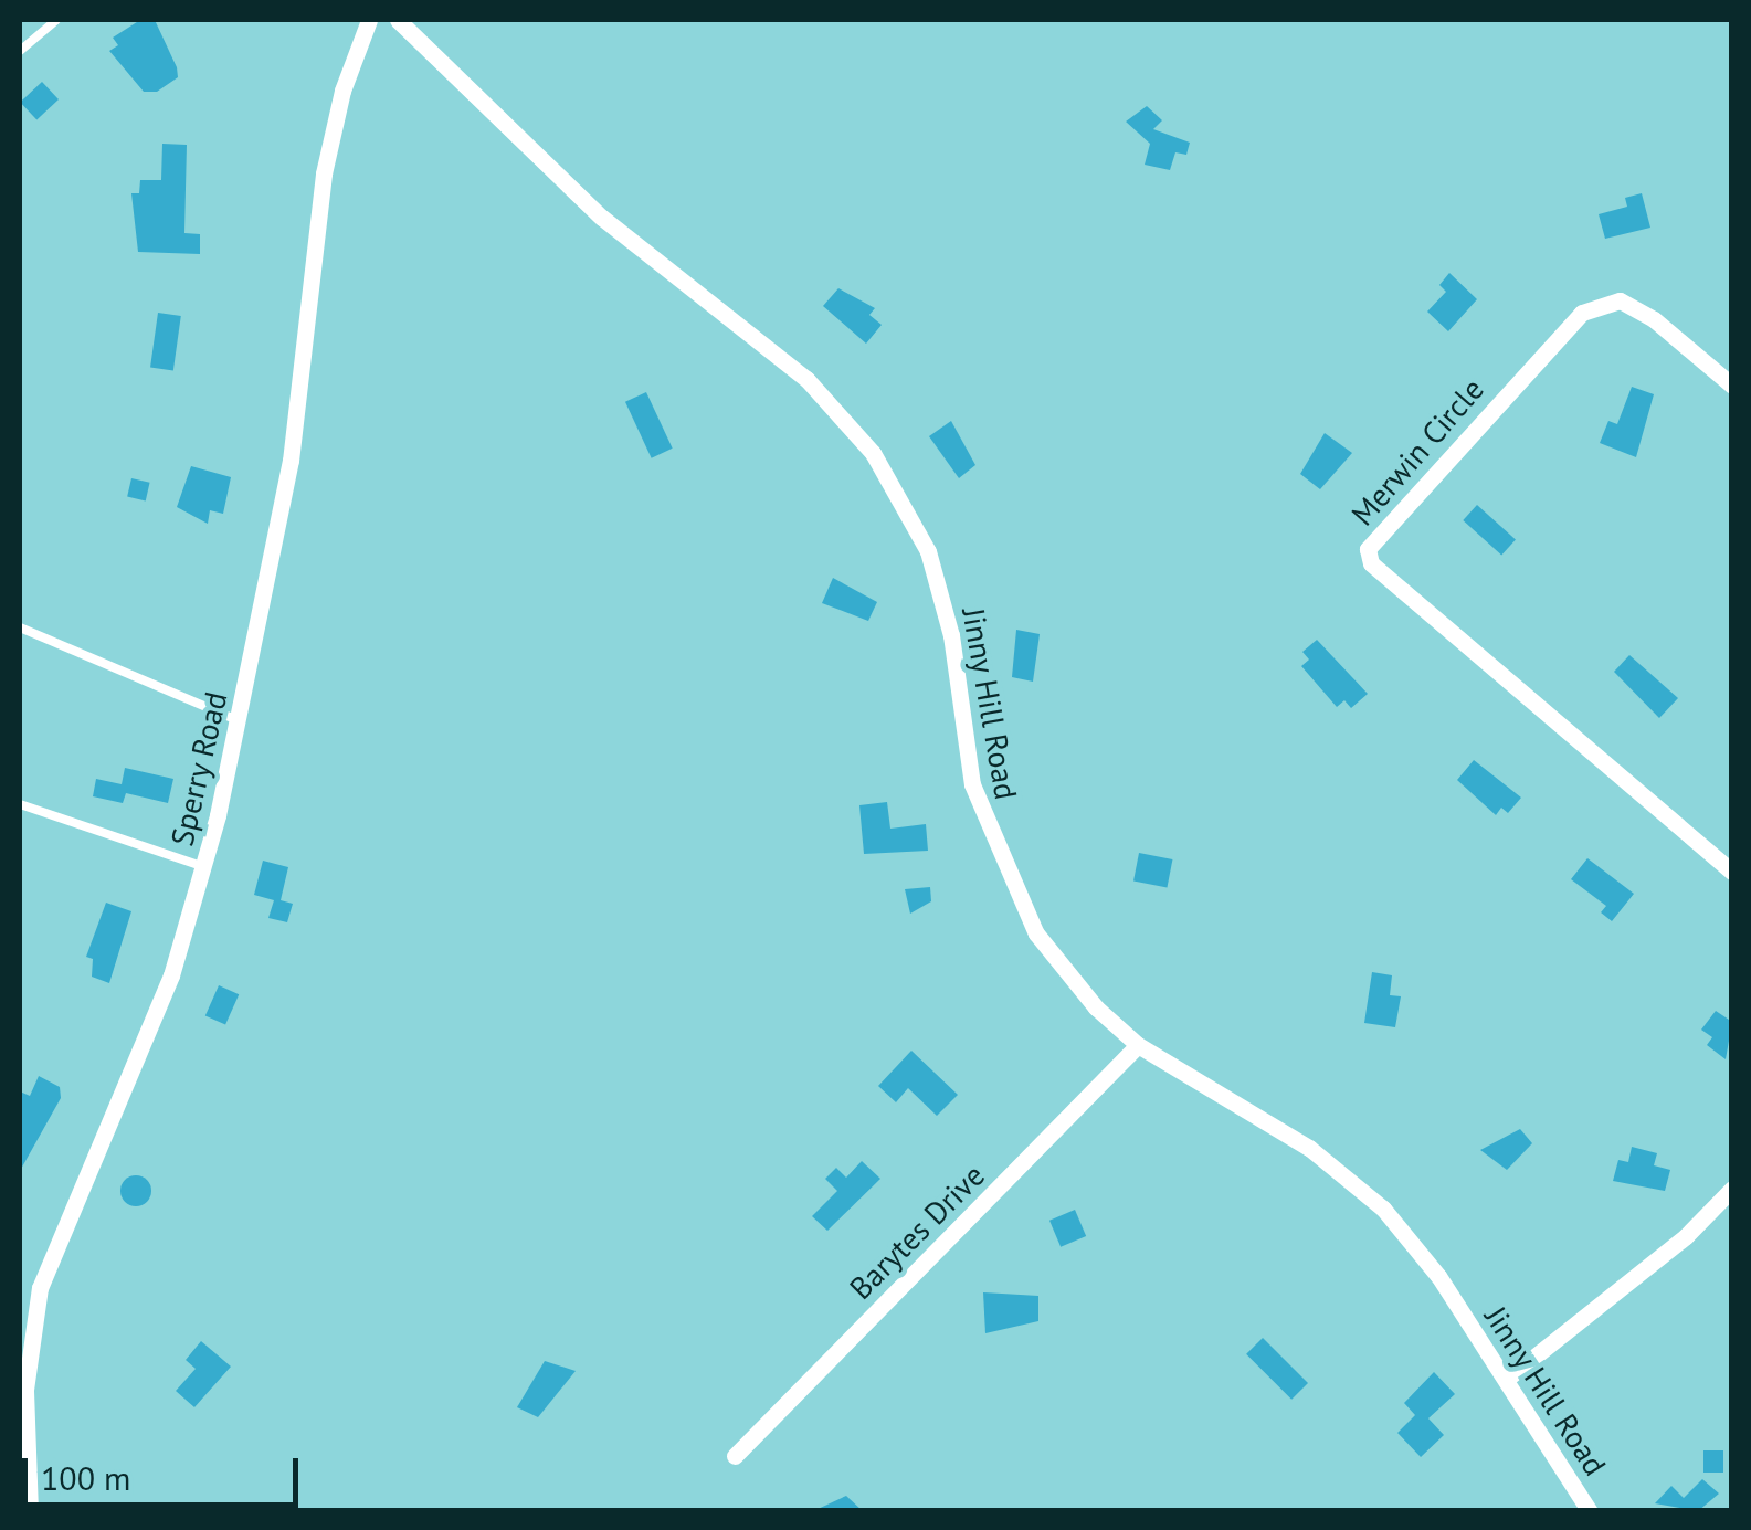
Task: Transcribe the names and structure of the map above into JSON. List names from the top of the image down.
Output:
{
  "streets": {
    "street": [
      "Merwin Circle",
      "Jinny Hill Road",
      "Sperry Road",
      "Barytes Drive"
    ]
  },
  "crossings": [
    ["Jinny Hill Road", "Barytes Drive"]
  ],
  "scale_bar": "100 m"
}
